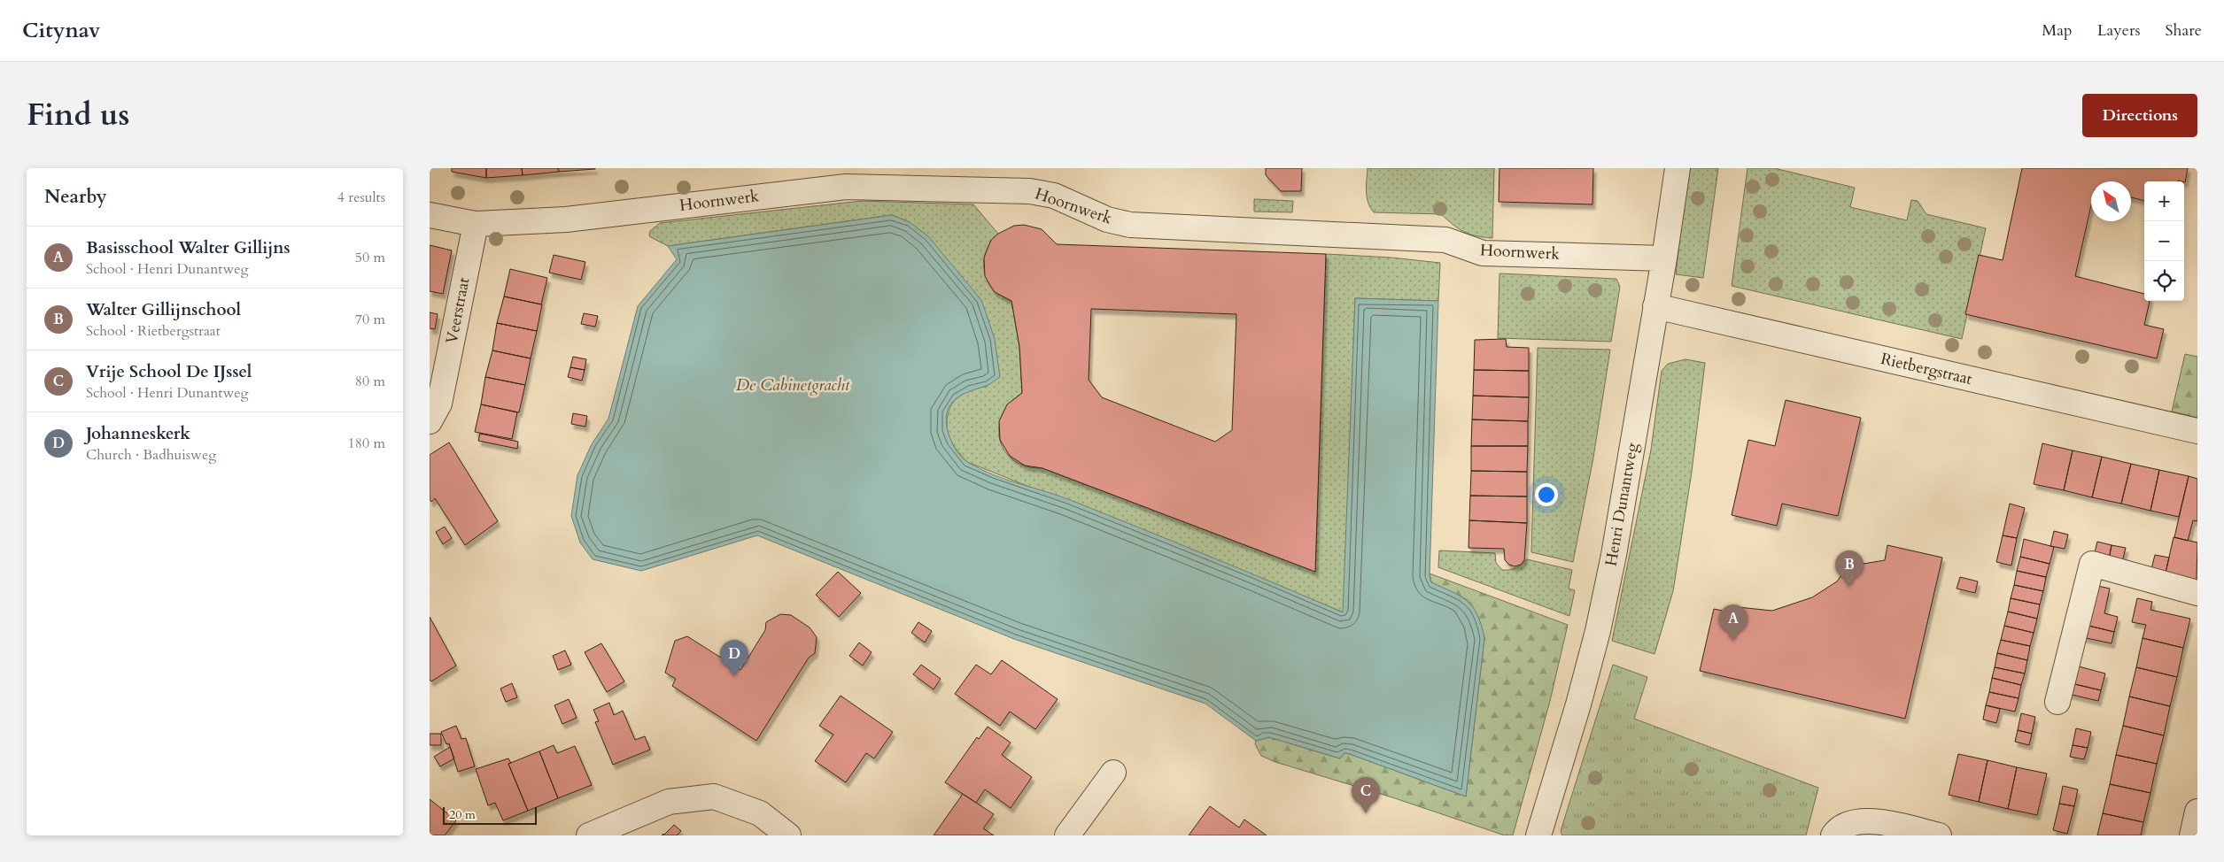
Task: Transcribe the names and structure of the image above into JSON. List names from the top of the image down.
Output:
{
  "streets": {
    "street": [
      "Hoornwerk",
      "Veerstraat",
      "Rietbergstraat",
      "Henri Dunantweg"
    ]
  },
  "crossings": [
    ["Hoornwerk", "Veerstraat"],
    ["Hoornwerk", "Henri Dunantweg"],
    ["Rietbergstraat", "Henri Dunantweg"]
  ],
  "water": ["De Cabinetgracht"],
  "scale_bar": "20 m",
  "north": "top left",
  "page": {
    "header": "Citynav",
    "nav": ["Map", "Layers", "Share"],
    "title": "Find us",
    "buttons": "Directions",
    "heading": ["Nearby", "4 results"],
    "map_buttons": ["+", "−"],
    "list": [
      {
        "mark": "A",
        "name": "Basisschool Walter Gillijns",
        "note": "School · Henri Dunantweg",
        "value": "50 m"
      },
      {
        "mark": "B",
        "name": "Walter Gillijnschool",
        "note": "School · Rietbergstraat",
        "value": "70 m"
      },
      {
        "mark": "C",
        "name": "Vrije School De IJssel",
        "note": "School · Henri Dunantweg",
        "value": "80 m"
      },
      {
        "mark": "D",
        "name": "Johanneskerk",
        "note": "Church · Badhuisweg",
        "value": "180 m"
      }
    ],
    "pins": [
      "B",
      "A",
      "D",
      "C"
    ],
    "scale": "20 m"
  }
}
